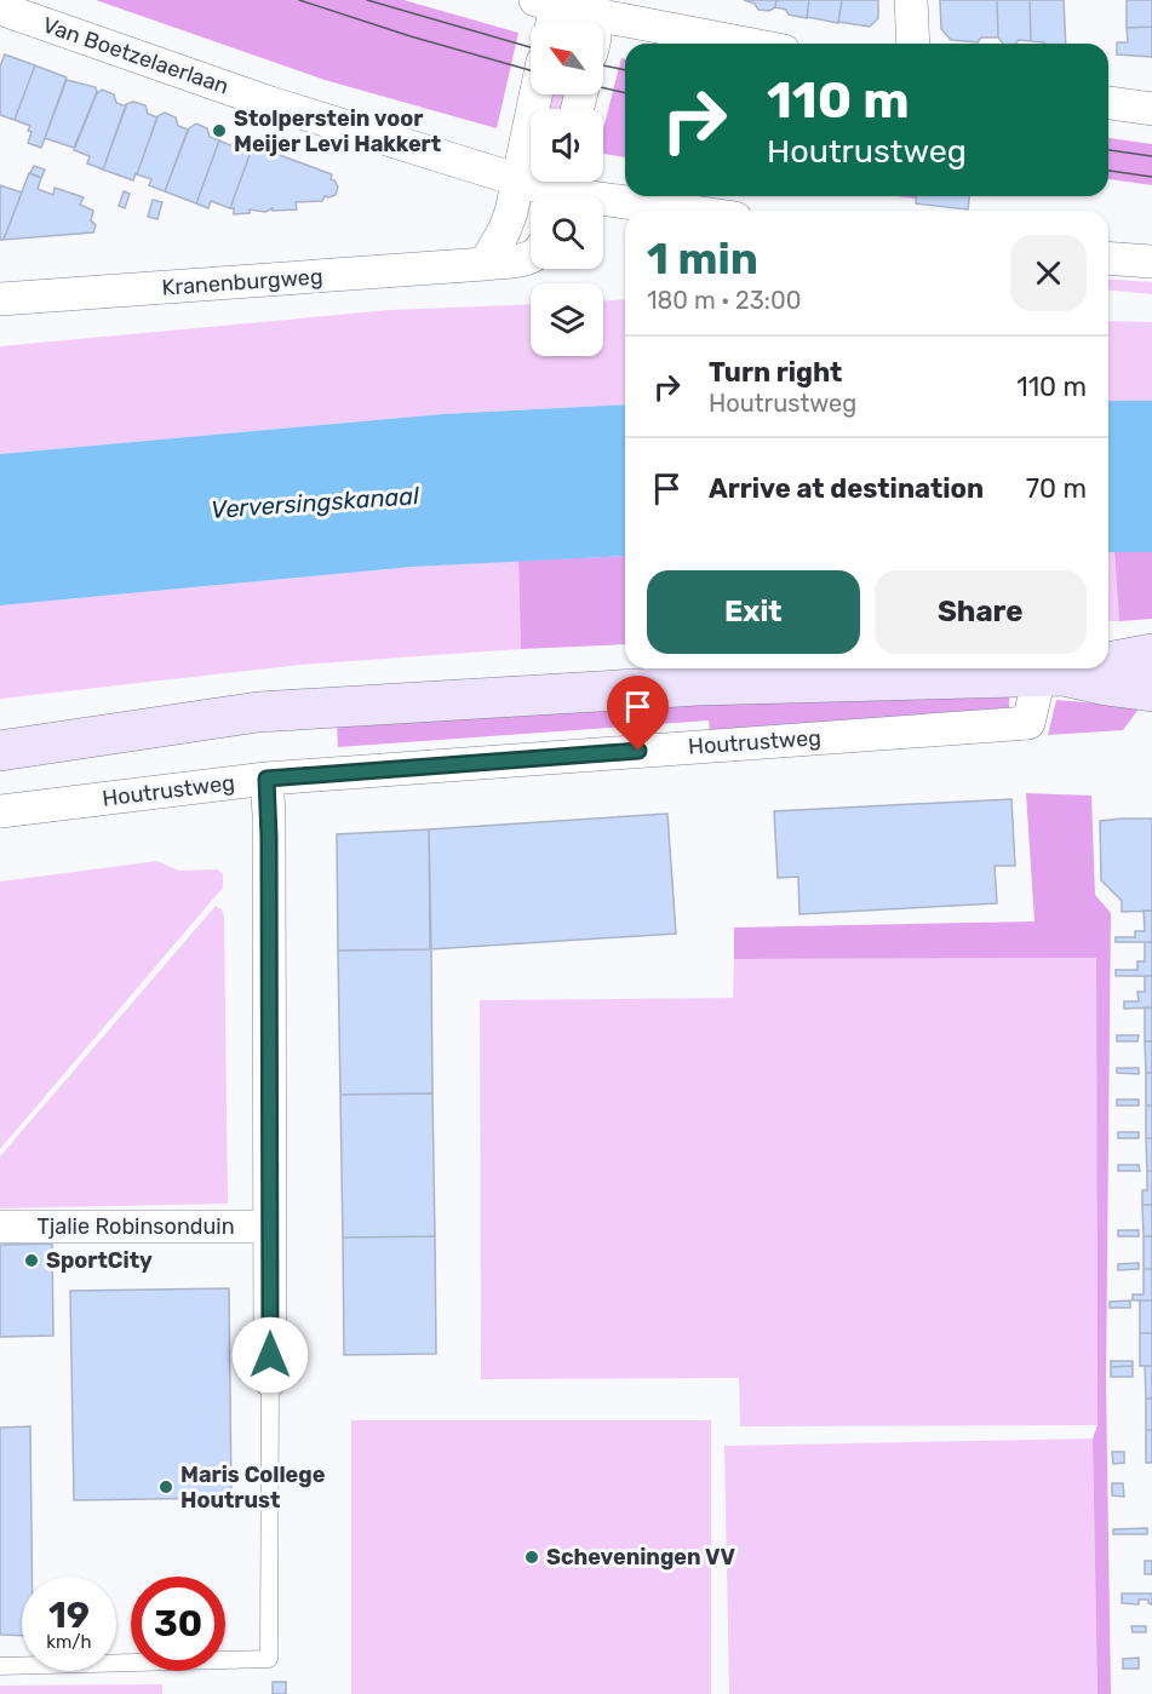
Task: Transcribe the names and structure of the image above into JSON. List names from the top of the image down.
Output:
{
  "streets": {
    "street": [
      "Van Boetzelaerlaan",
      "Kranenburgweg",
      "Houtrustweg",
      "Tjalie Robinsonduin"
    ]
  },
  "water": ["Verversingskanaal"],
  "places": [
    "Stolperstein voor Meijer Levi Hakkert",
    "SportCity",
    "Maris College Houtrust",
    "Scheveningen VV"
  ],
  "north": "top left",
  "page": {
    "turn": ["110 m", "Houtrustweg"],
    "heading": ["1 min", "180 m · 23:00"],
    "list": [
      {
        "name": "Turn right",
        "note": "Houtrustweg",
        "value": "110 m"
      },
      {
        "name": "Arrive at destination",
        "value": "70 m"
      }
    ],
    "buttons": ["Exit", "Share"],
    "speed": "19 km/h",
    "limit": "30"
  }
}
